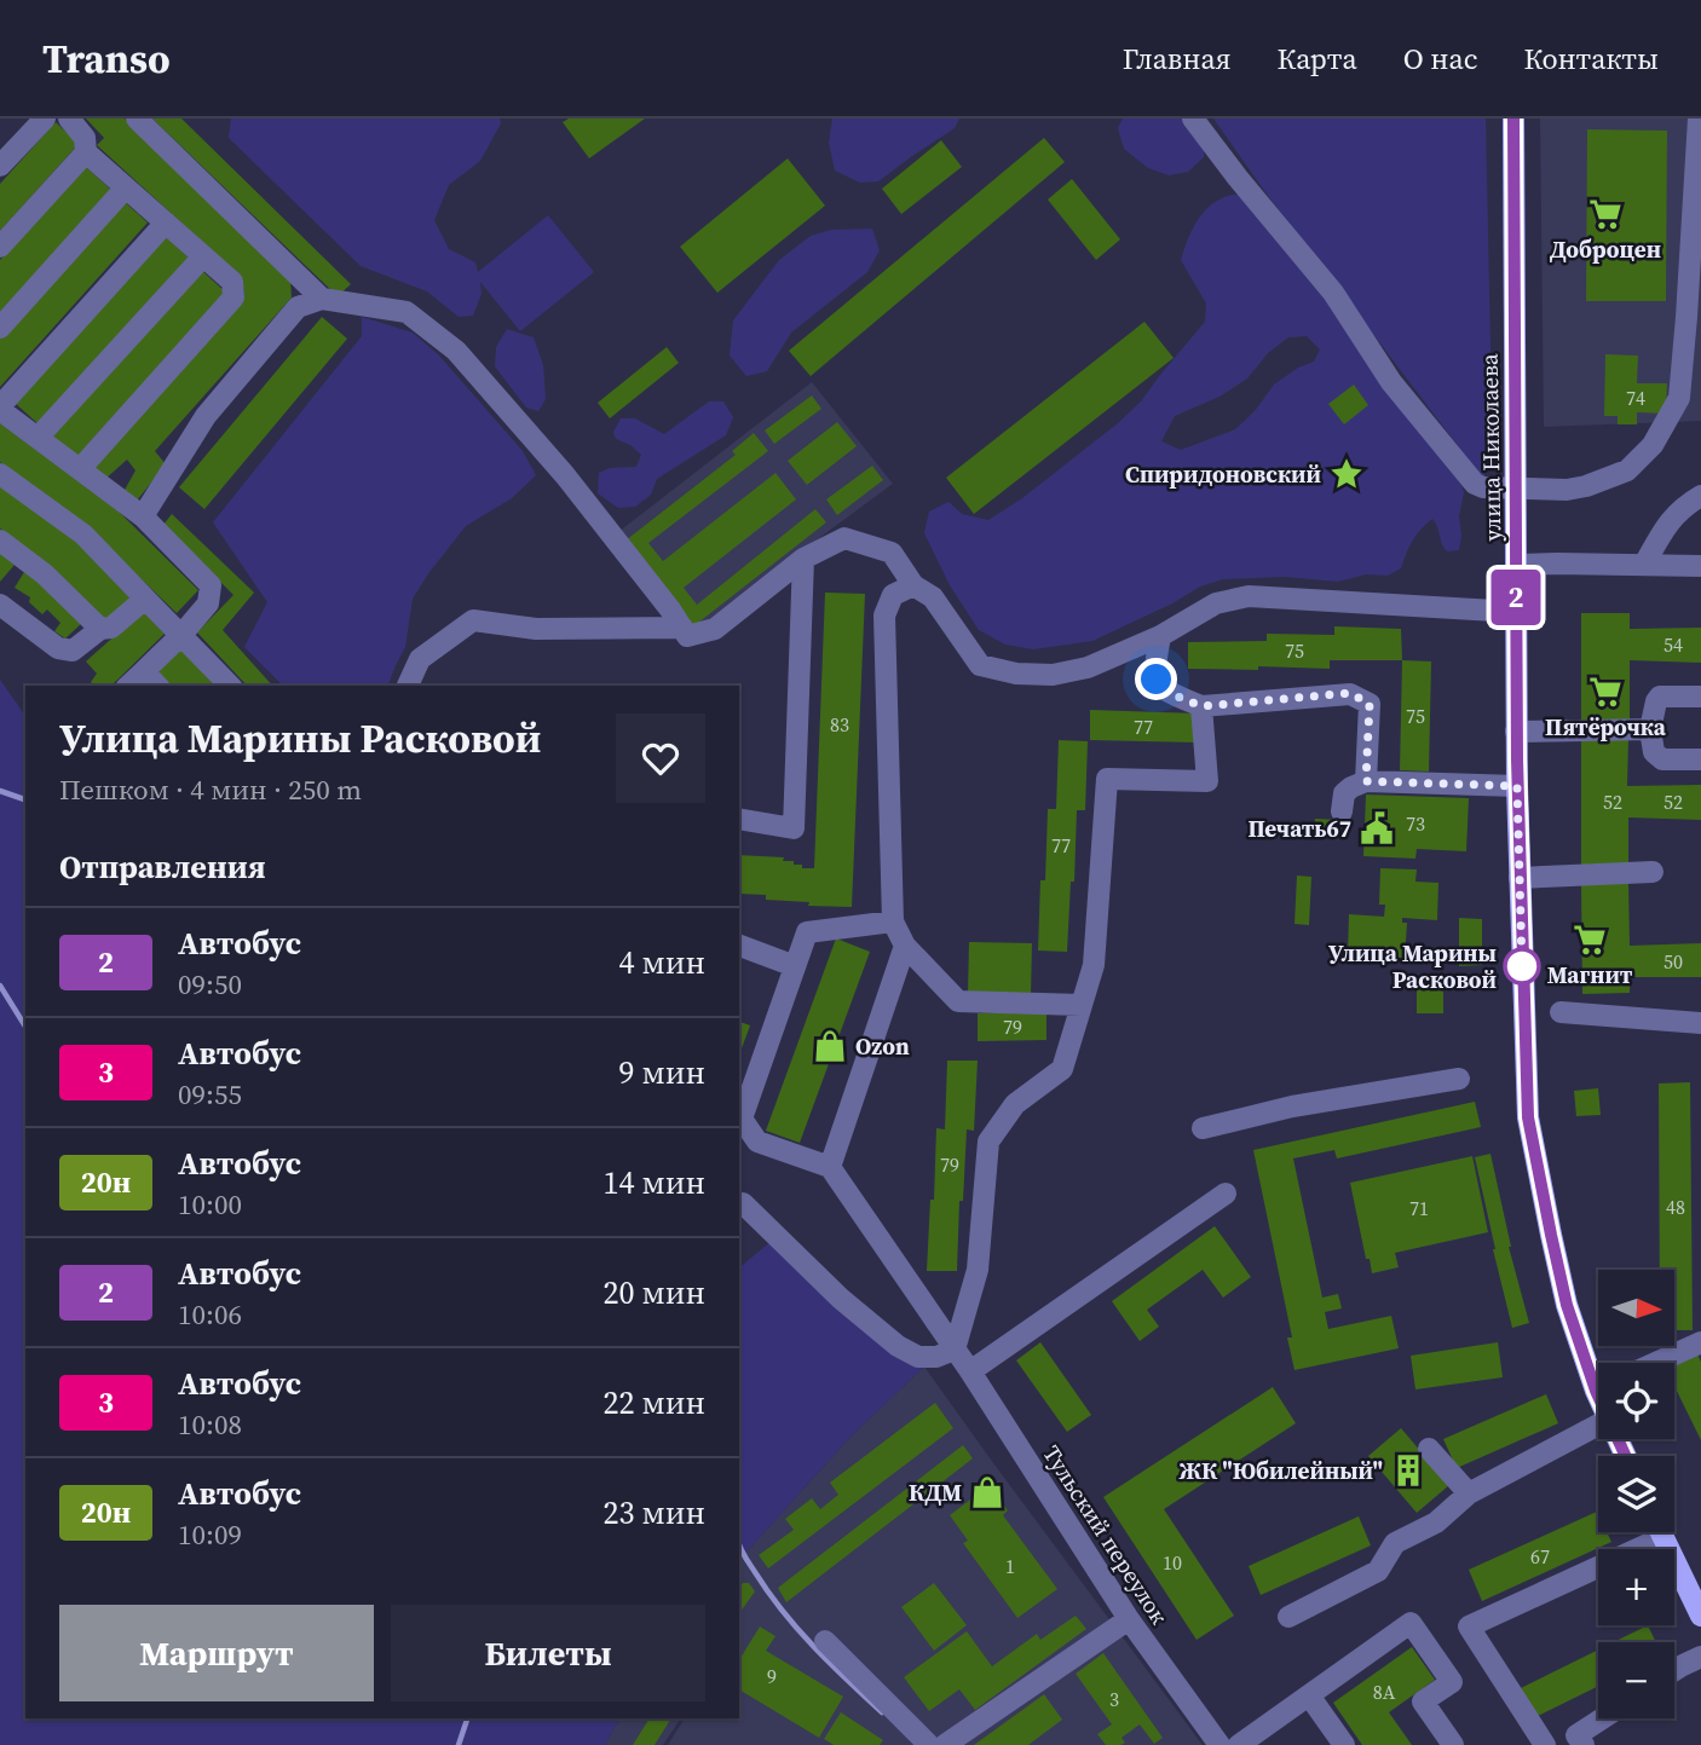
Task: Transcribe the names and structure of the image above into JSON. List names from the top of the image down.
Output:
{
  "streets": {
    "main road": ["улица Николаева"],
    "street": ["Тульский переулок"]
  },
  "places": {
    "supermarket": ["Доброцен", "Пятёрочка", "Магнит"],
    "place": ["Спиридоновский"],
    "public building": ["Печать67"],
    "other": ["Улица Марины Расковой"],
    "shop": ["Ozon", "КДМ"],
    "building": ["ЖК \"Юбилейный\""]
  },
  "lines": ["bus line 2"],
  "house_numbers": [
    "74",
    "54",
    "75",
    "75",
    "83",
    "77",
    "52",
    "52",
    "73",
    "77",
    "50",
    "79",
    "79",
    "48",
    "71",
    "67",
    "10",
    "1",
    "9",
    "8А",
    "3"
  ],
  "north": "right",
  "page": {
    "header": "Transo",
    "nav": [
      "Главная",
      "Карта",
      "О нас",
      "Контакты"
    ],
    "on_map": "2",
    "heading": [
      ["Улица Марины Расковой", "Пешком · 4 мин · 250 m"],
      "Отправления"
    ],
    "list": [
      {
        "mark": "2",
        "name": "Автобус",
        "note": "09:50",
        "value": "4 мин"
      },
      {
        "mark": "3",
        "name": "Автобус",
        "note": "09:55",
        "value": "9 мин"
      },
      {
        "mark": "20н",
        "name": "Автобус",
        "note": "10:00",
        "value": "14 мин"
      },
      {
        "mark": "2",
        "name": "Автобус",
        "note": "10:06",
        "value": "20 мин"
      },
      {
        "mark": "3",
        "name": "Автобус",
        "note": "10:08",
        "value": "22 мин"
      },
      {
        "mark": "20н",
        "name": "Автобус",
        "note": "10:09",
        "value": "23 мин"
      }
    ],
    "map_buttons": ["+", "−"],
    "buttons": ["Маршрут", "Билеты"]
  }
}
